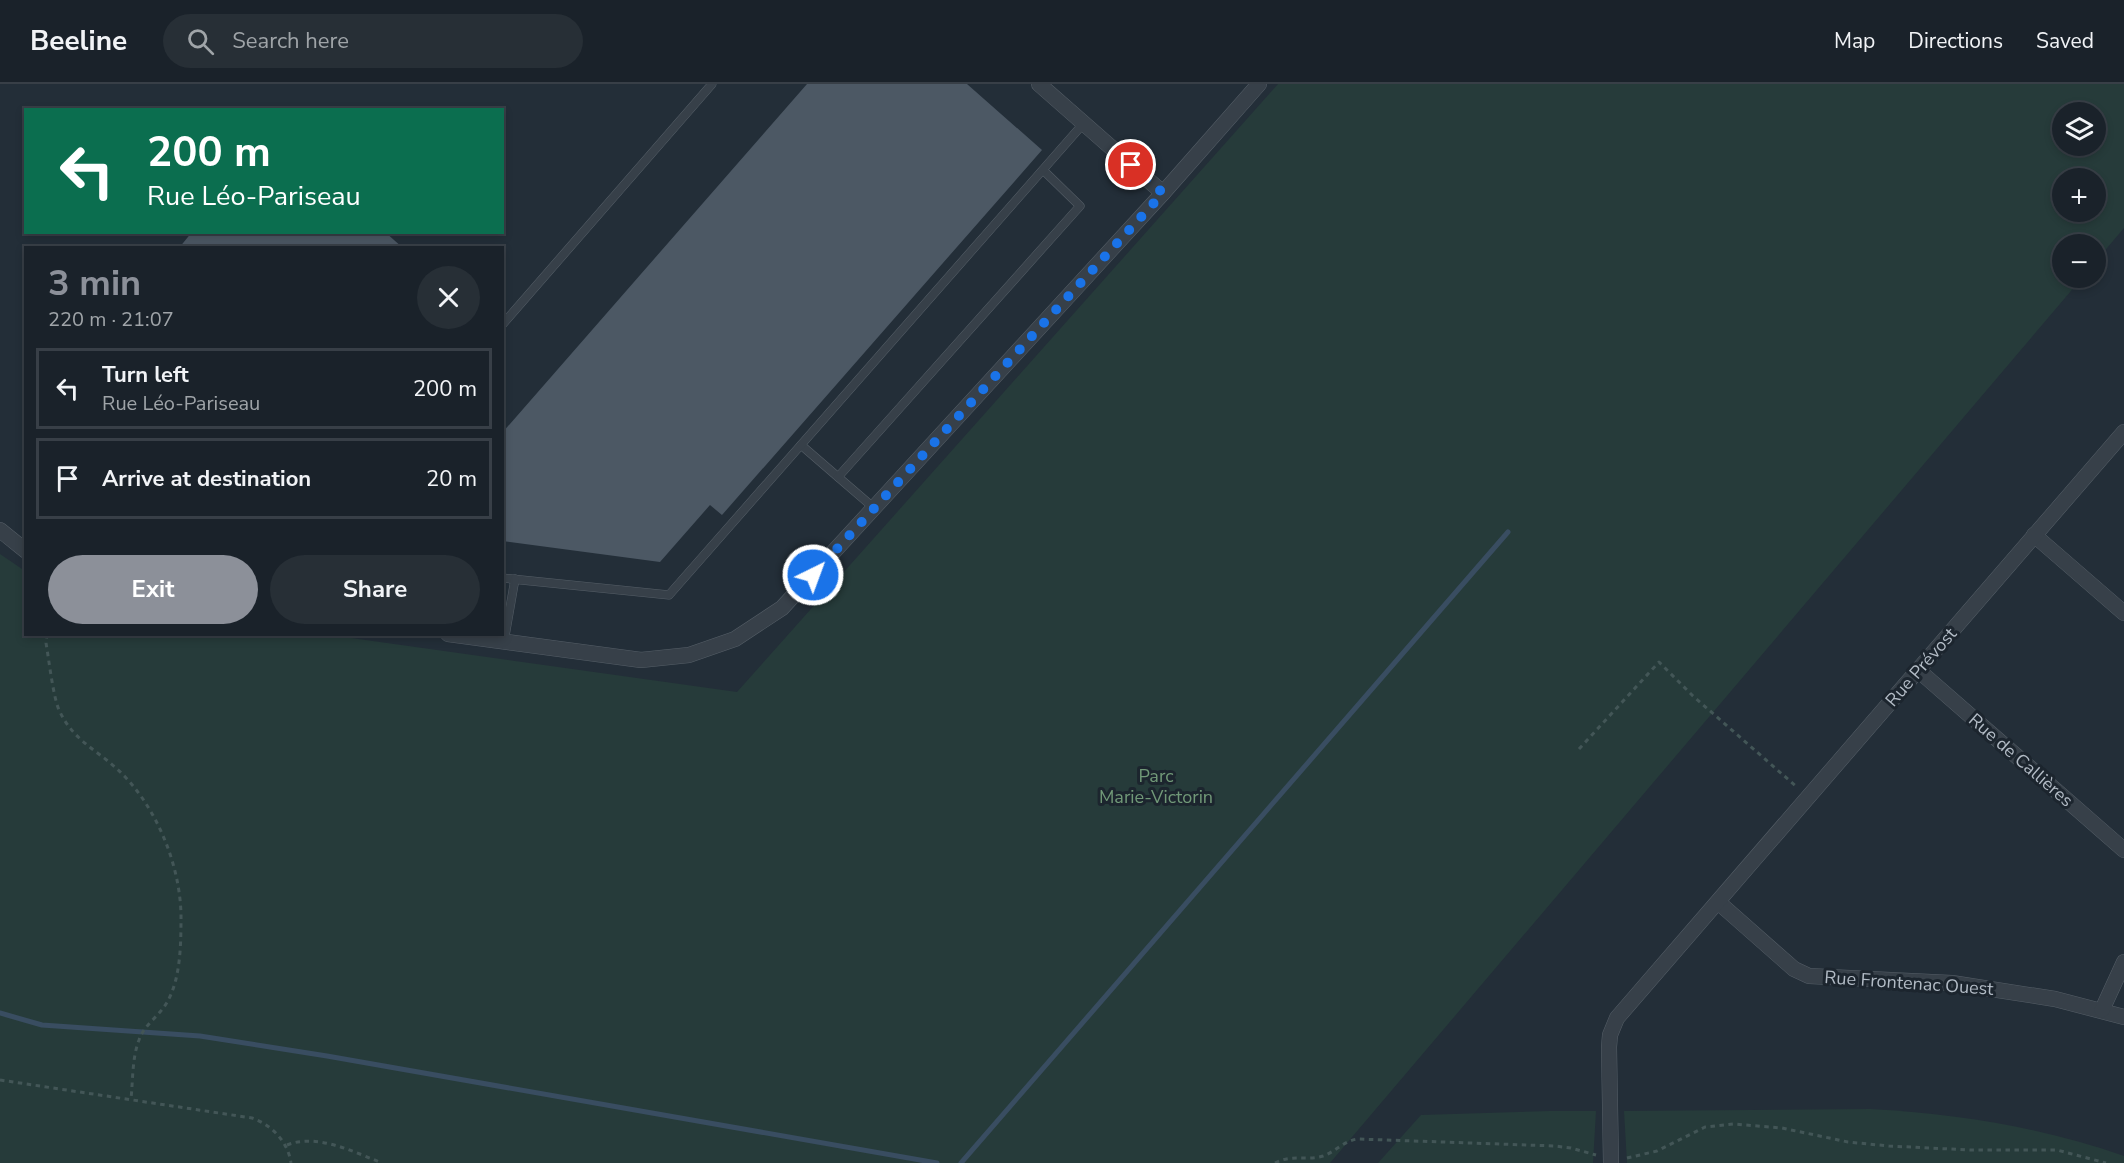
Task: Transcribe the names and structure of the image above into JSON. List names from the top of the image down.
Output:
{
  "streets": {
    "street": ["Rue Prévost", "Rue de Callières", "Rue Frontenac Ouest"]
  },
  "crossings": [
    ["Rue Prévost", "Rue de Callières"],
    ["Rue Prévost", "Rue Frontenac Ouest"]
  ],
  "parks": ["Parc Marie-Victorin"],
  "page": {
    "header": "Beeline",
    "search": "Search here",
    "nav": ["Map", "Directions", "Saved"],
    "map_buttons": ["+", "−"],
    "turn": ["200 m", "Rue Léo-Pariseau"],
    "heading": ["3 min", "220 m · 21:07"],
    "list": [
      {
        "name": "Turn left",
        "note": "Rue Léo-Pariseau",
        "value": "200 m"
      },
      {
        "name": "Arrive at destination",
        "value": "20 m"
      }
    ],
    "buttons": ["Exit", "Share"]
  }
}
